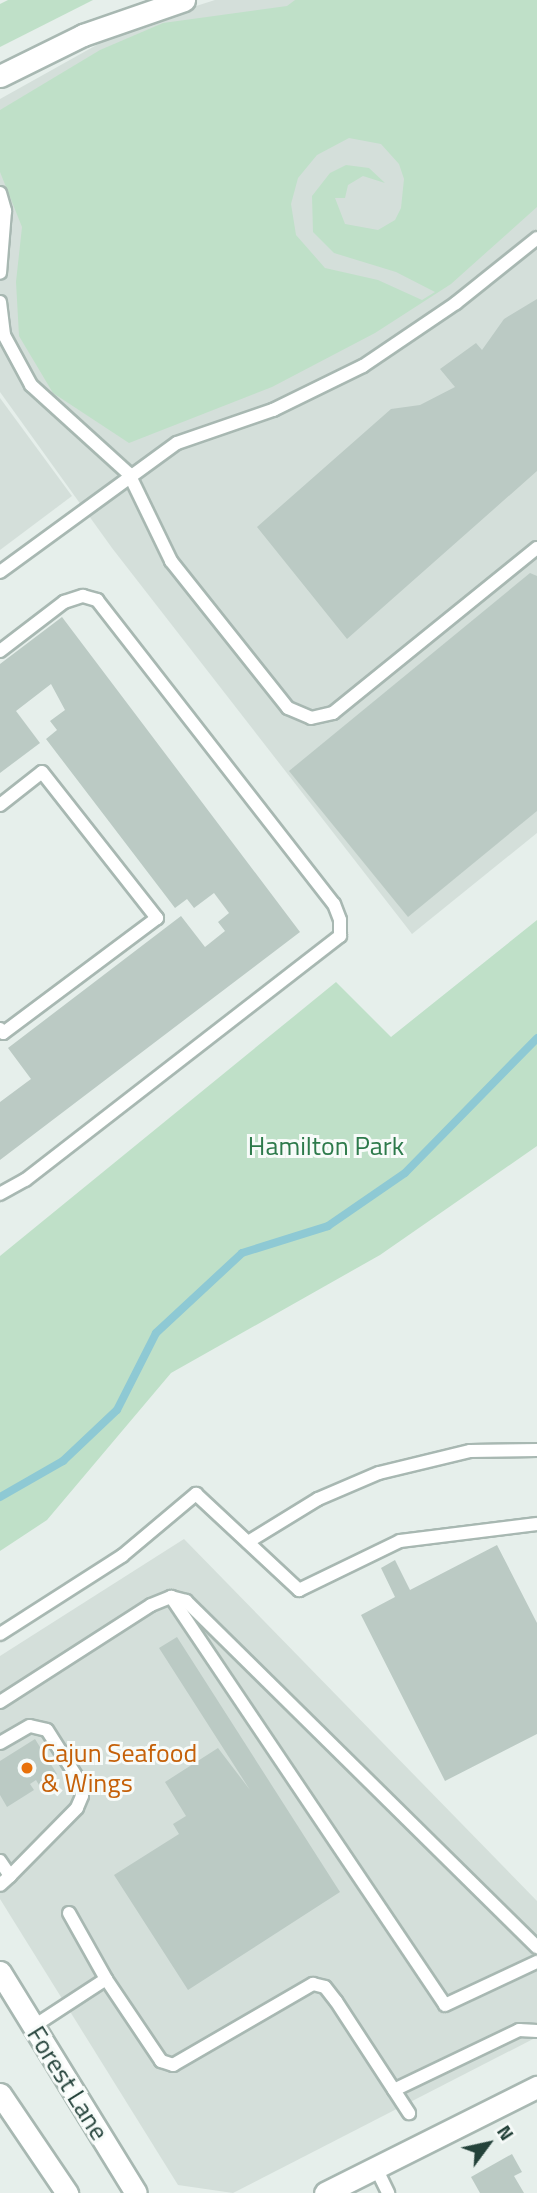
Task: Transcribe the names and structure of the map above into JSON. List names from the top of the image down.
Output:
{
  "streets": {
    "main road": ["Forest Lane"]
  },
  "parks": ["Hamilton Park"],
  "places": ["Cajun Seafood & Wings"],
  "north": "top right"
}
